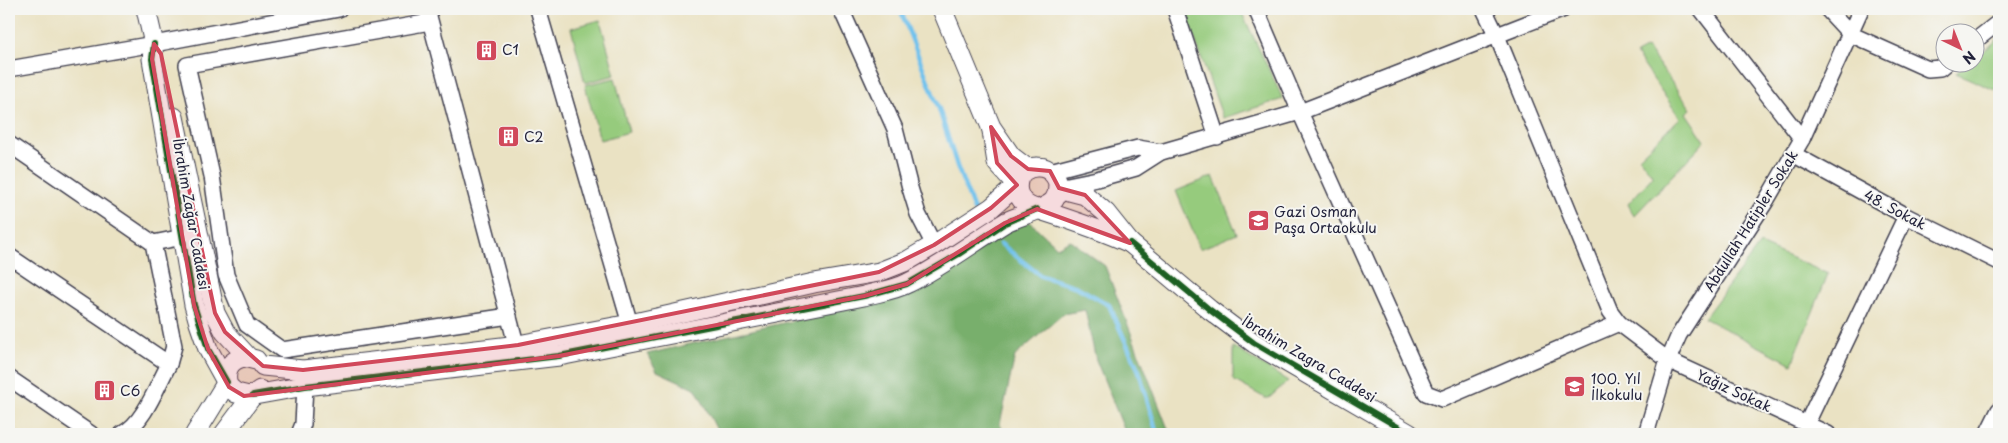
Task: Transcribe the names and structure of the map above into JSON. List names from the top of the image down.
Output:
{
  "streets": {
    "main road": ["İbrahim Zağar Caddesi", "İbrahim Zagra Caddesi"],
    "street": ["48. Sokak", "Abdullah Hatipler Sokak", "Yağız Sokak"]
  },
  "crossings": [
    ["48. Sokak", "Abdullah Hatipler Sokak"],
    ["Abdullah Hatipler Sokak", "Yağız Sokak"]
  ],
  "places": {
    "building": ["C1", "C2", "C6"],
    "school or university": ["Gazi Osman Paşa Ortaokulu", "100. Yıl İlkokulu"]
  },
  "north": "bottom right"
}
